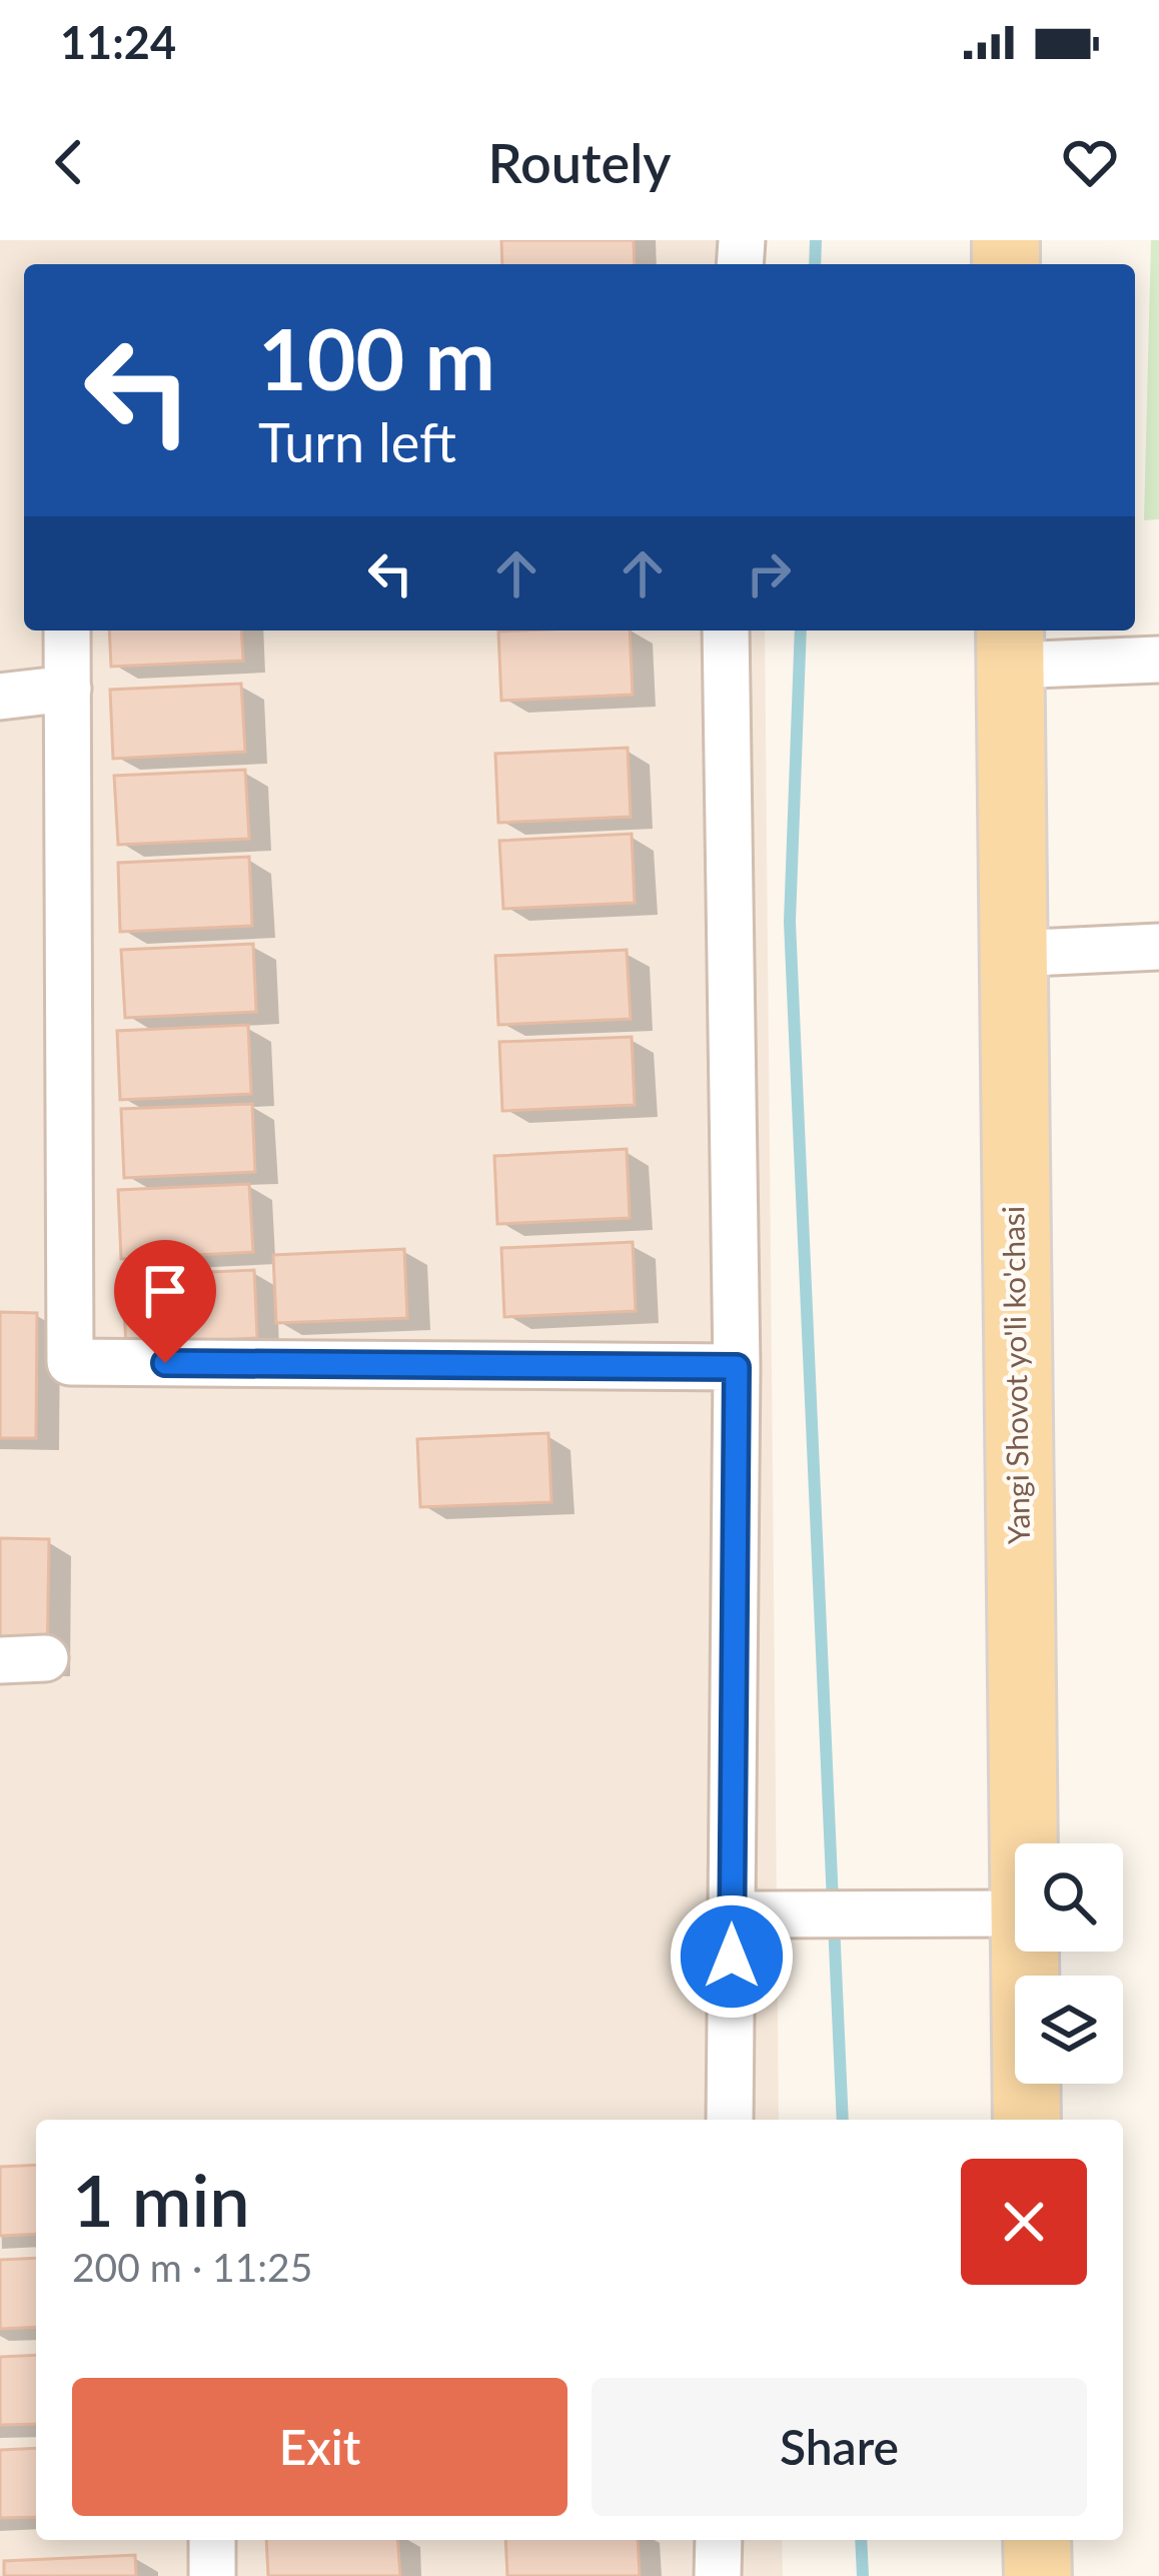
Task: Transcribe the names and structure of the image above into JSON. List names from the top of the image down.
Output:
{
  "streets": {
    "main road": ["Yangi Shovot yo'li ko'chasi"]
  },
  "page": {
    "status": "11:24",
    "header": "Routely",
    "turn": ["100 m", "Turn left"],
    "heading": ["1 min", "200 m · 11:25"],
    "buttons": ["Exit", "Share"]
  }
}
